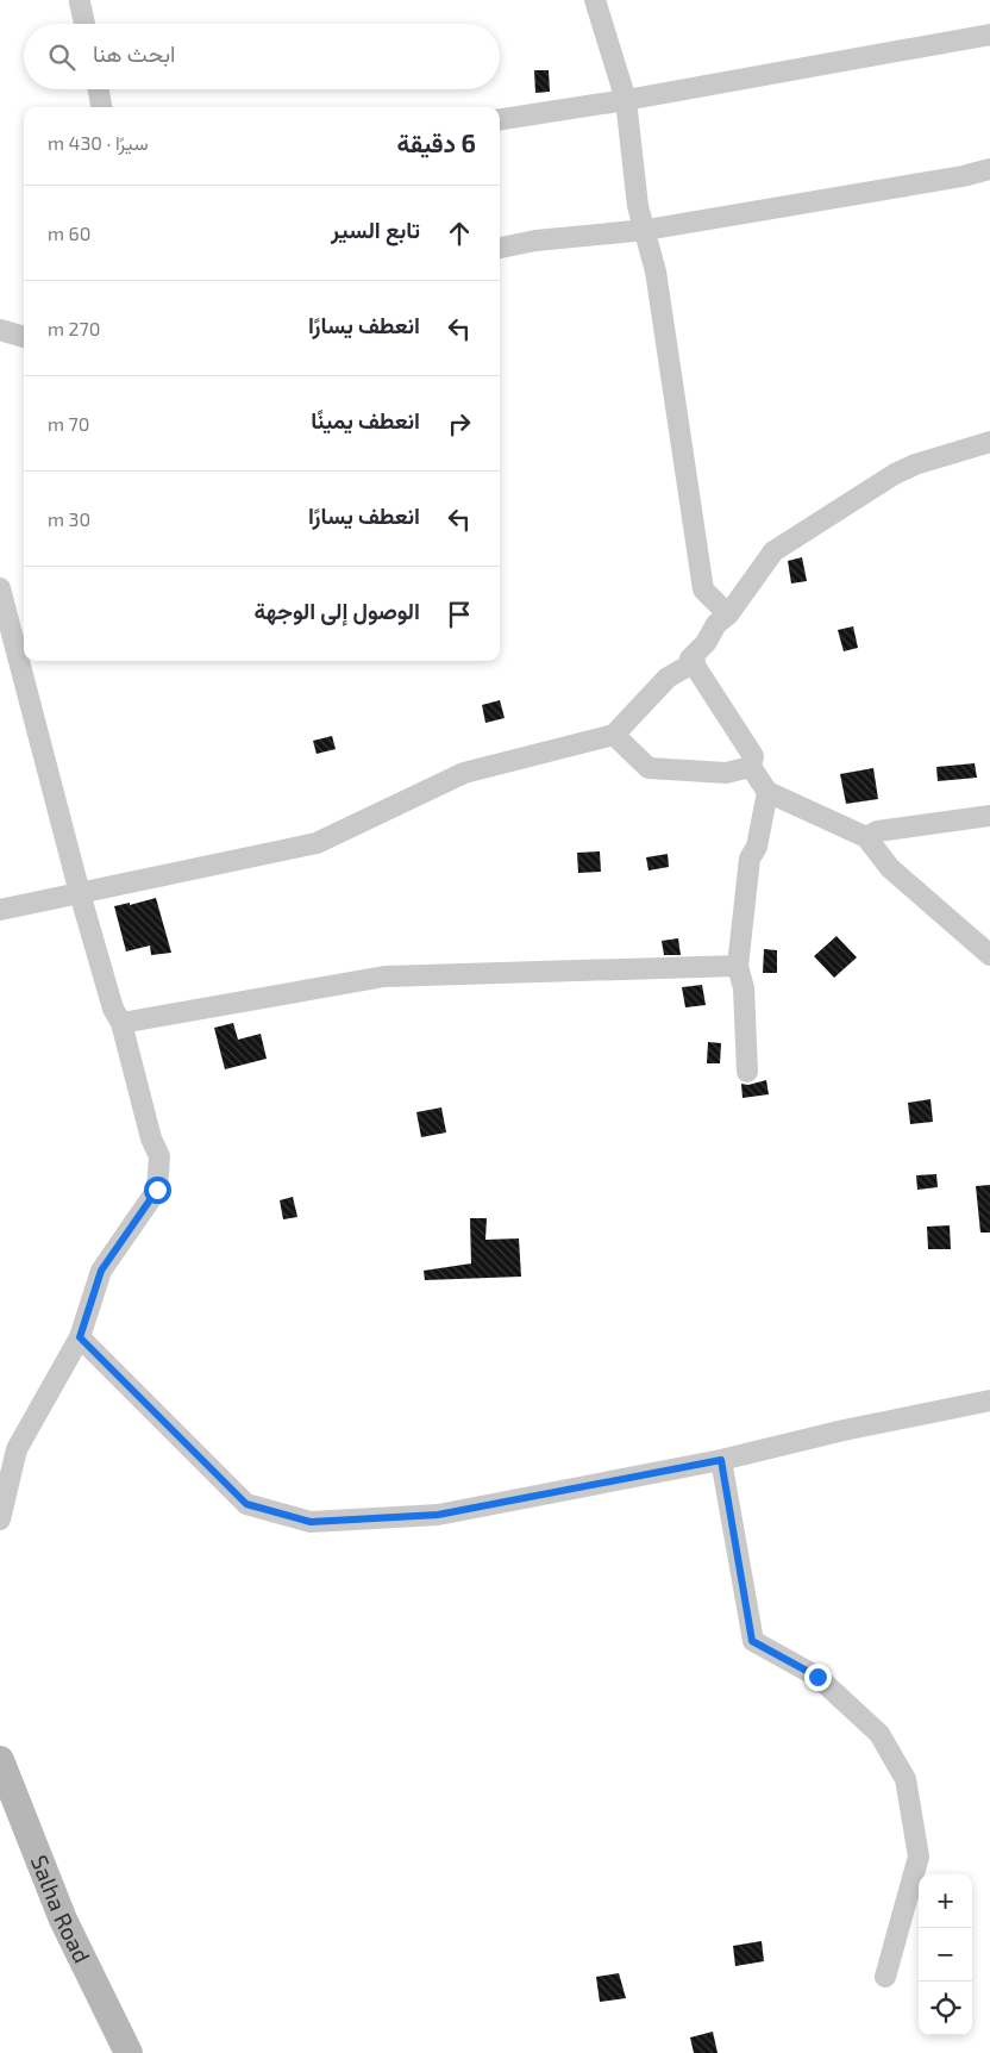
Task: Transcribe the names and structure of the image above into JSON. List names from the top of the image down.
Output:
{
  "streets": {
    "main road": ["Salha Road"]
  },
  "page": {
    "search": "ابحث هنا",
    "heading": ["6 دقيقة", "سيرًا · 430 m"],
    "list": [
      ["تابع السير", "60 m"],
      ["انعطف يسارًا", "270 m"],
      ["انعطف يمينًا", "70 m"],
      ["انعطف يسارًا", "30 m"],
      "الوصول إلى الوجهة"
    ],
    "map_buttons": ["+", "−"]
  }
}
